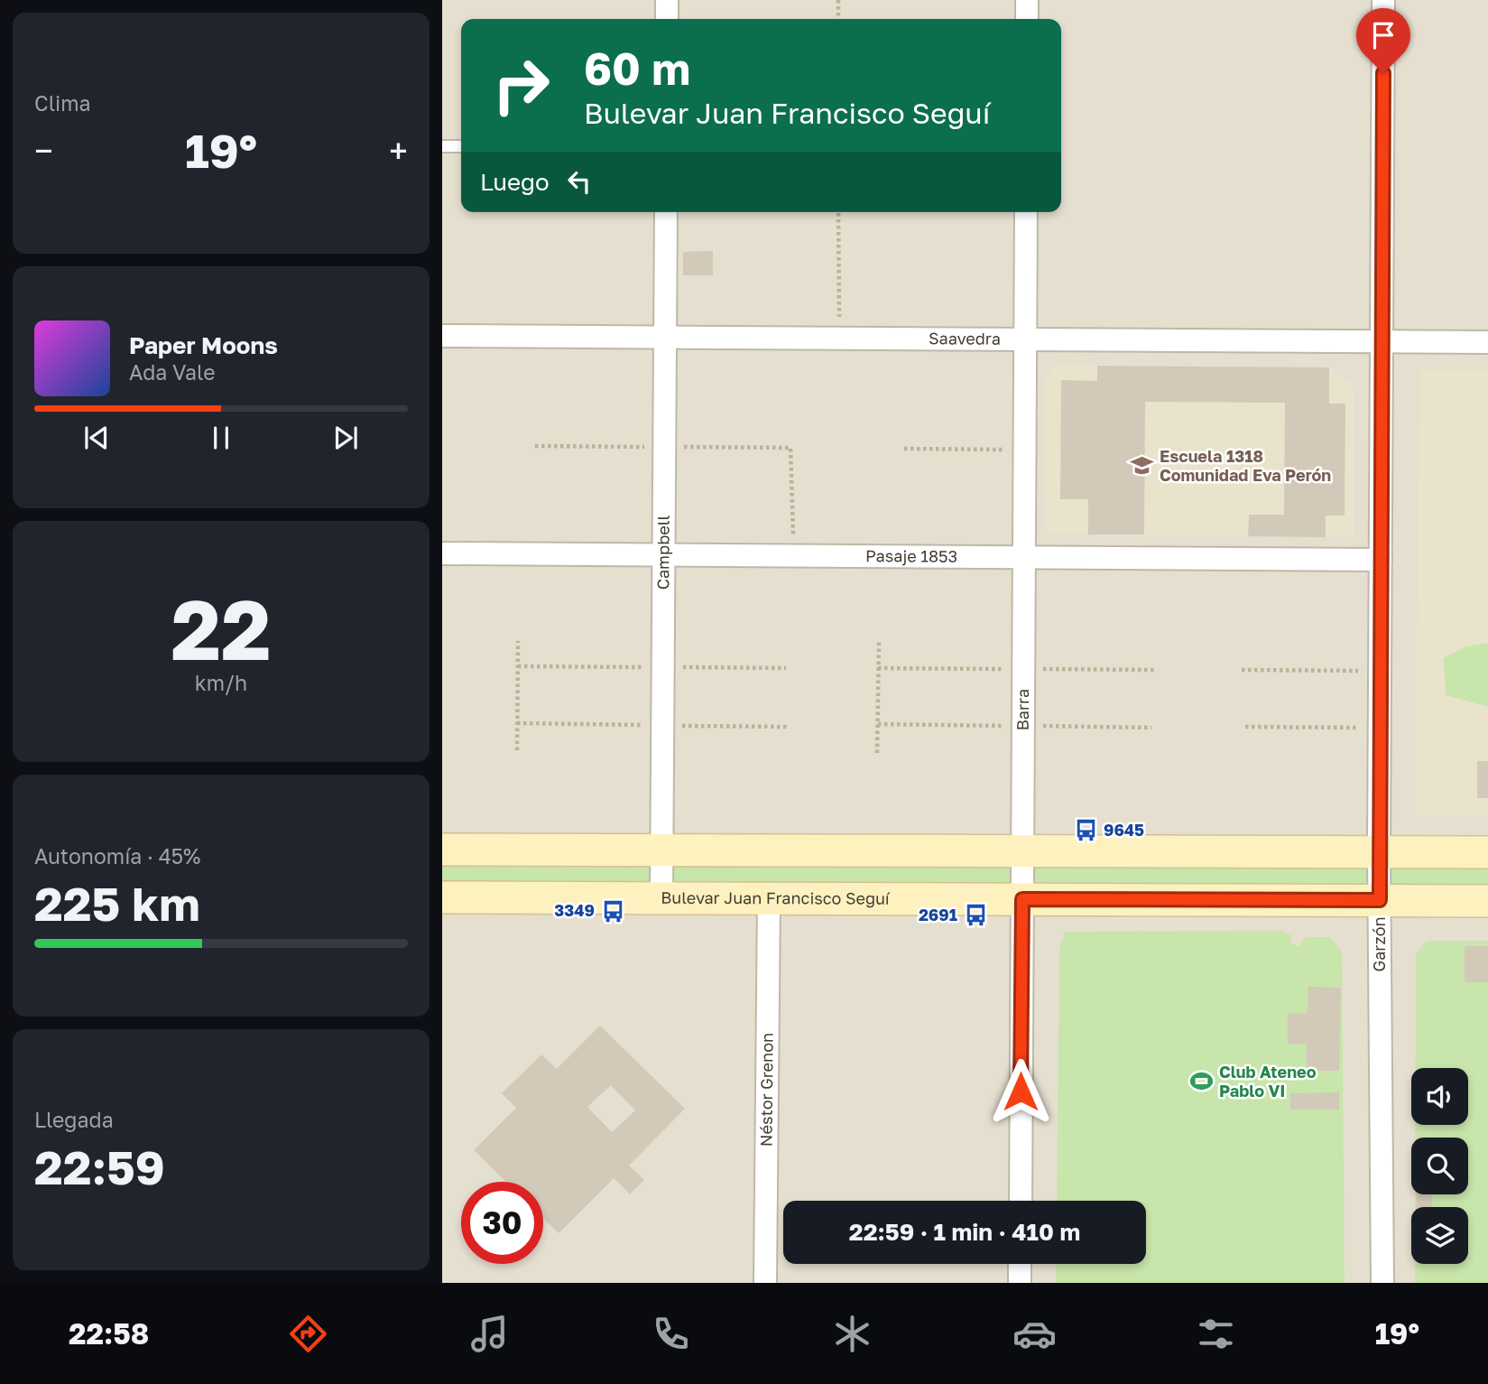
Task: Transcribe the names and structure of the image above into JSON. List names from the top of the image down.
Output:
{
  "streets": {
    "main road": ["Bulevar Juan Francisco Seguí"],
    "street": [
      "Saavedra",
      "Campbell",
      "Pasaje 1853",
      "Barra",
      "Garzón",
      "Néstor Grenon"
    ]
  },
  "crossings": [
    ["Saavedra", "Campbell"],
    ["Saavedra", "Barra"],
    ["Saavedra", "Garzón"],
    ["Campbell", "Pasaje 1853"],
    ["Campbell", "Bulevar Juan Francisco Seguí"],
    ["Pasaje 1853", "Barra"],
    ["Pasaje 1853", "Garzón"],
    ["Barra", "Bulevar Juan Francisco Seguí"],
    ["Bulevar Juan Francisco Seguí", "Garzón"],
    ["Bulevar Juan Francisco Seguí", "Néstor Grenon"]
  ],
  "places": {
    "school or university": ["Escuela 1318 Comunidad Eva Perón"],
    "bus stop": ["9645", "3349", "2691"],
    "sports": ["Club Ateneo Pablo VI"]
  },
  "page": {
    "tile": [
      "Clima",
      ["22", "km/h"],
      ["Autonomía · 45%", "225 km"],
      ["Llegada", "22:59"]
    ],
    "turn": ["60 m", "Bulevar Juan Francisco Seguí"],
    "heat": ["−", "19°", "+"],
    "then": "Luego",
    "song": ["Paper Moons", "Ada Vale"],
    "limit": "30",
    "trip": "22:59 · 1 min · 410 m",
    "tabs": ["22:58", "19°"]
  }
}
